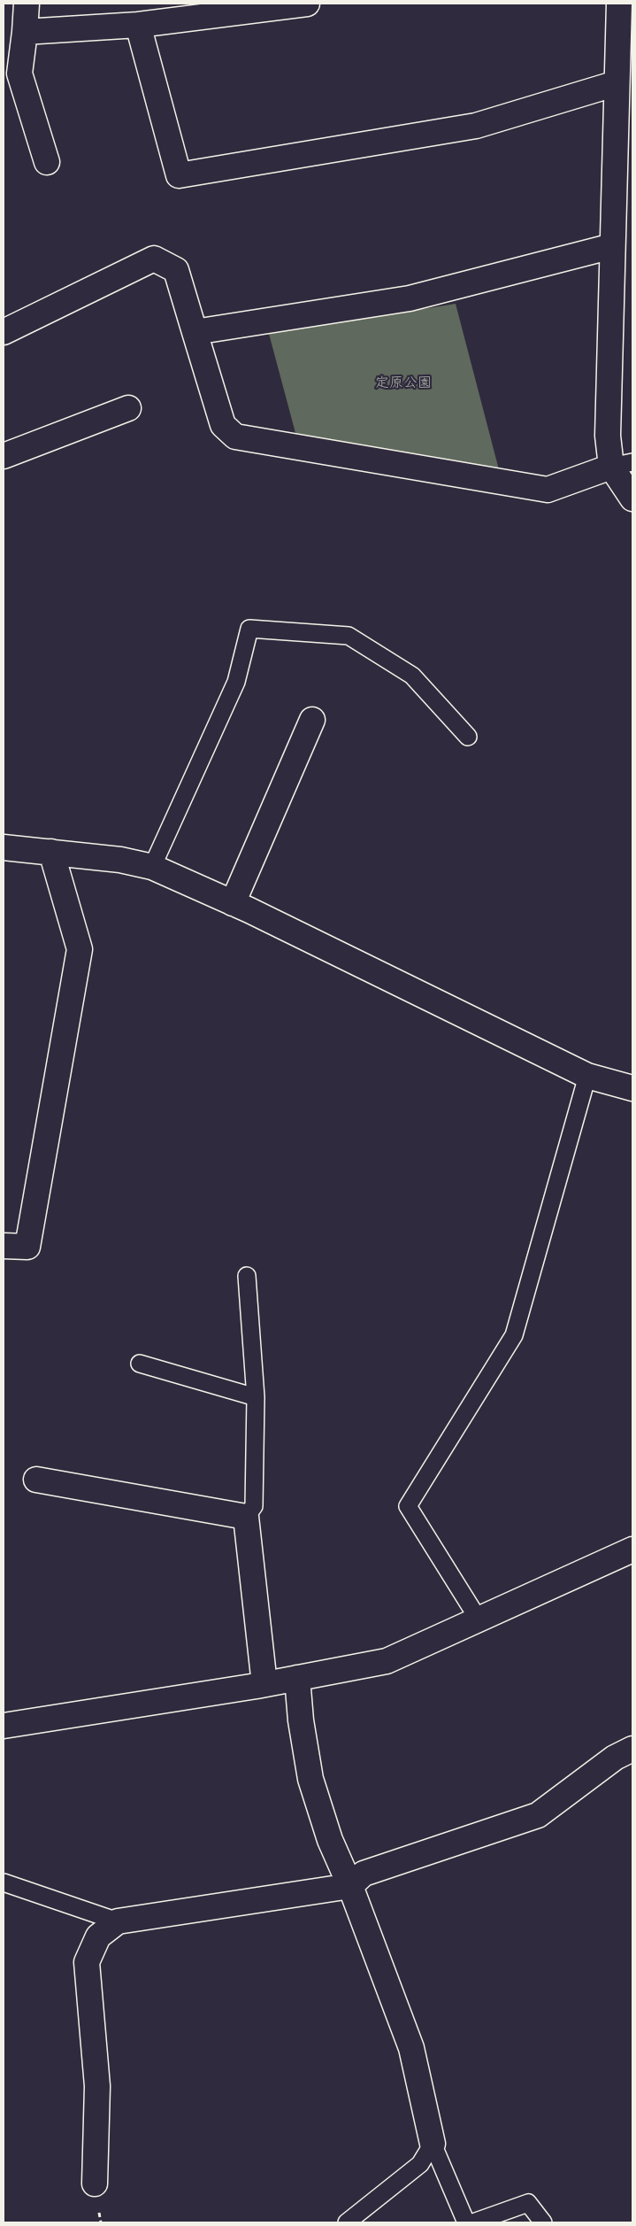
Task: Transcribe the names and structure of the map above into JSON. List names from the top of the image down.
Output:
{
  "parks": ["定原公園"]
}
